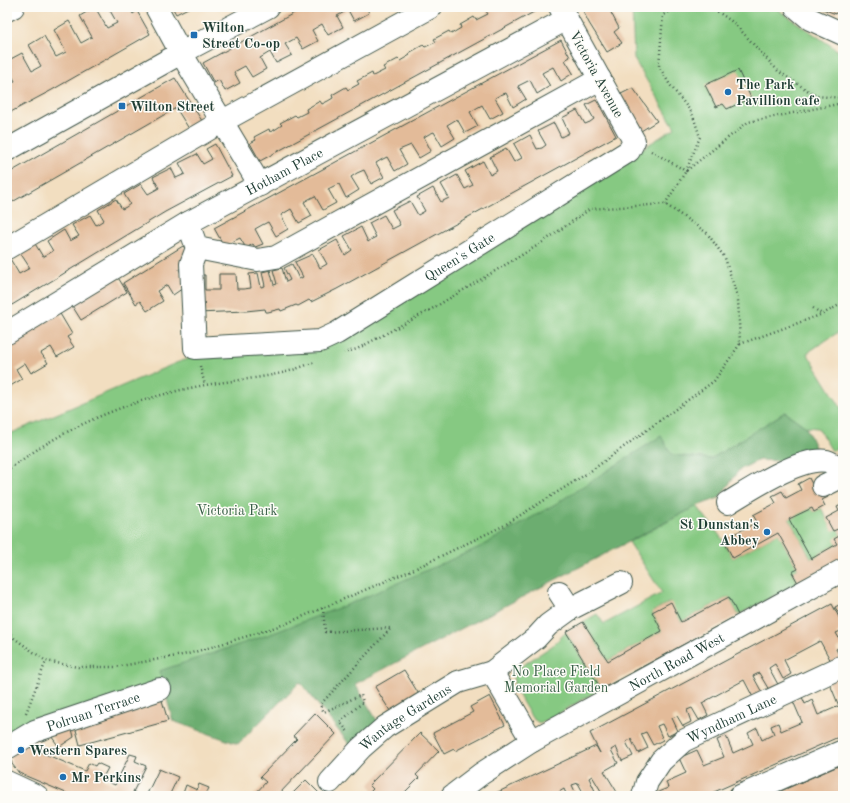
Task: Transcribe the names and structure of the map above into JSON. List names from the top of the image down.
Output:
{
  "streets": {
    "street": [
      "Victoria Avenue",
      "Hotham Place",
      "Queen's Gate",
      "North Road West",
      "Polruan Terrace",
      "Wyndham Lane",
      "Wantage Gardens"
    ]
  },
  "crossings": [
    ["Victoria Avenue", "Hotham Place"],
    ["Victoria Avenue", "Queen's Gate"]
  ],
  "parks": ["Victoria Park", "No Place Field Memorial Garden"],
  "places": {
    "transit": ["Wilton Street Co-op", "Wilton Street"],
    "other": [
      "The Park Pavillion cafe",
      "St Dunstan's Abbey",
      "Western Spares",
      "Mr Perkins"
    ]
  }
}
